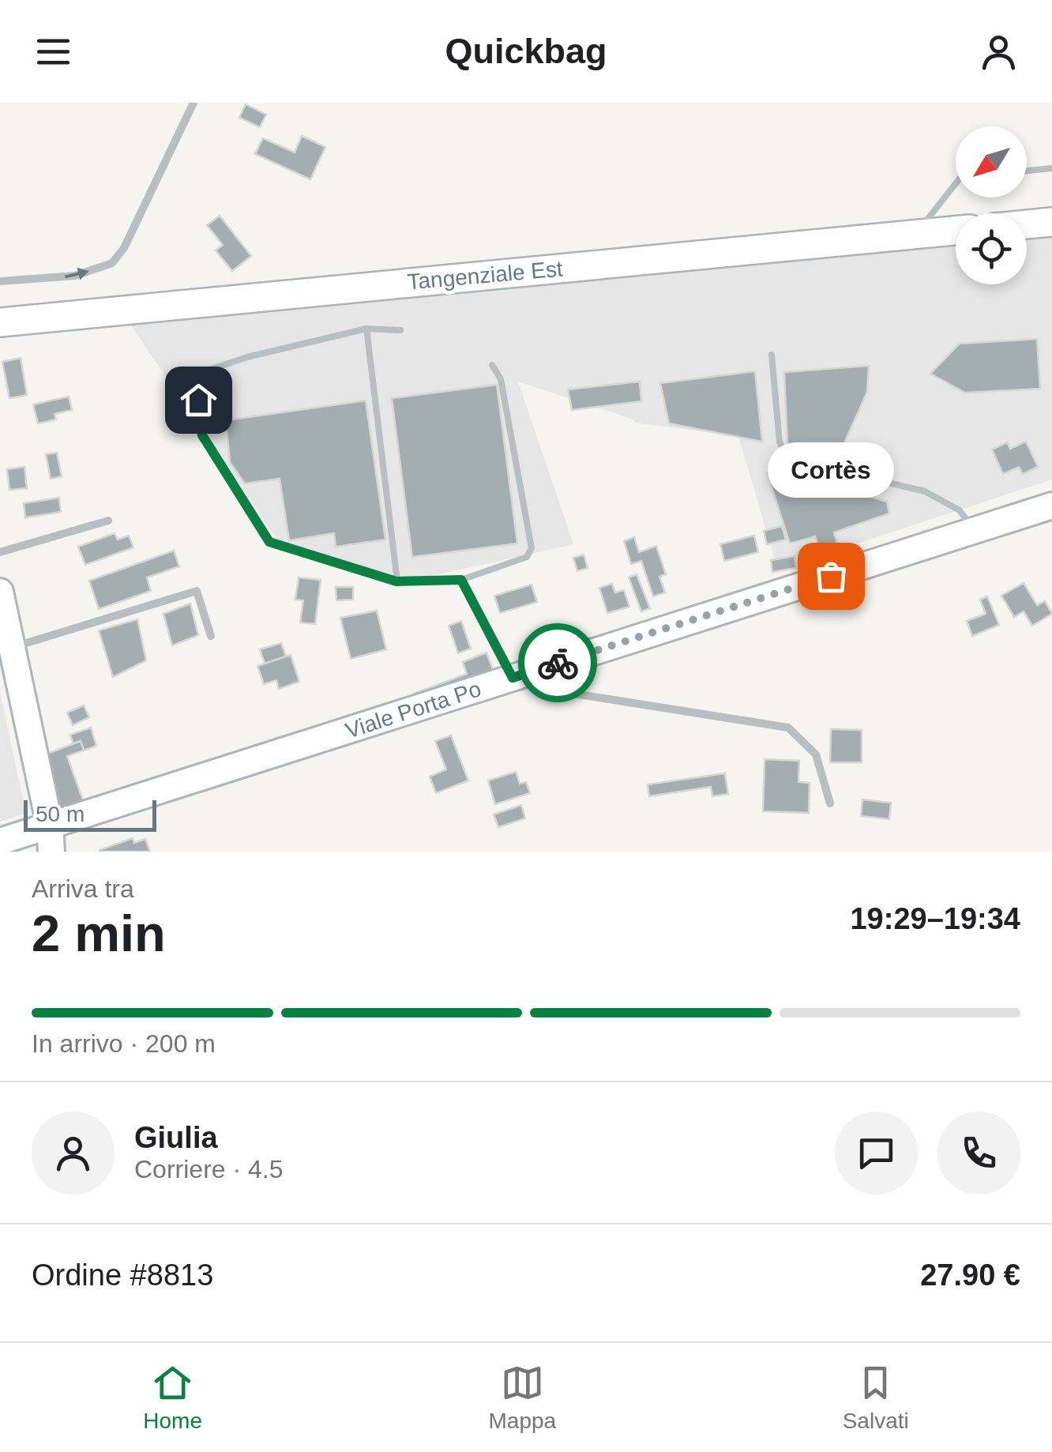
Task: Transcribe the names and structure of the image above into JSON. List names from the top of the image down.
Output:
{
  "streets": {
    "main road": ["Tangenziale Est", "Viale Porta Po"]
  },
  "places": ["Cortès"],
  "scale_bar": "50 m",
  "north": "bottom left",
  "page": {
    "header": "Quickbag",
    "bubble": "Cortès",
    "scale": "50 m",
    "heading": ["2 min", "Arriva tra", "19:29–19:34"],
    "panel": [
      "Giulia",
      "Corriere · 4.5",
      "Ordine #8813",
      "27.90 €"
    ],
    "bar": "In arrivo · 200 m",
    "tabs": ["Home", "Mappa", "Salvati"]
  }
}
